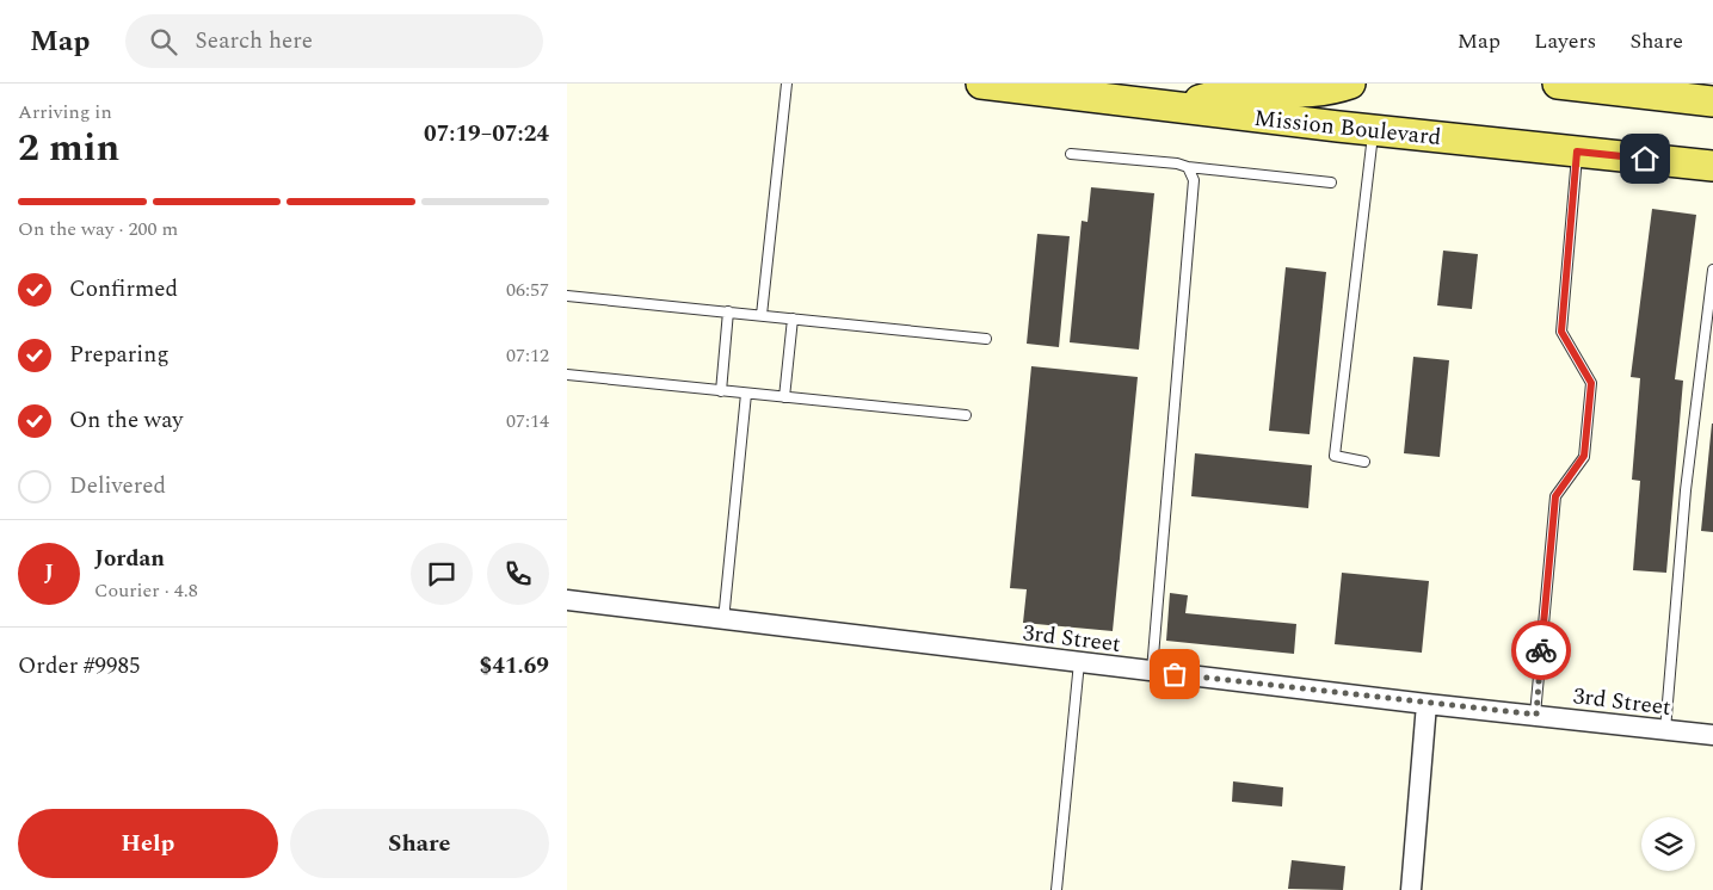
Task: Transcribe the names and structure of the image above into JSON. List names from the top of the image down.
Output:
{
  "streets": {
    "main road": ["Mission Boulevard"],
    "street": ["3rd Street"]
  },
  "page": {
    "header": "Map",
    "search": "Search here",
    "nav": ["Map", "Layers", "Share"],
    "heading": ["2 min", "Arriving in", "07:19–07:24"],
    "panel": [
      "Jordan",
      "Courier · 4.8",
      "Order #9985",
      "$41.69"
    ],
    "bar": "On the way · 200 m",
    "list": [
      ["Confirmed", "06:57"],
      ["Preparing", "07:12"],
      ["On the way", "07:14"],
      "Delivered"
    ],
    "round": "J",
    "buttons": ["Help", "Share"]
  }
}
